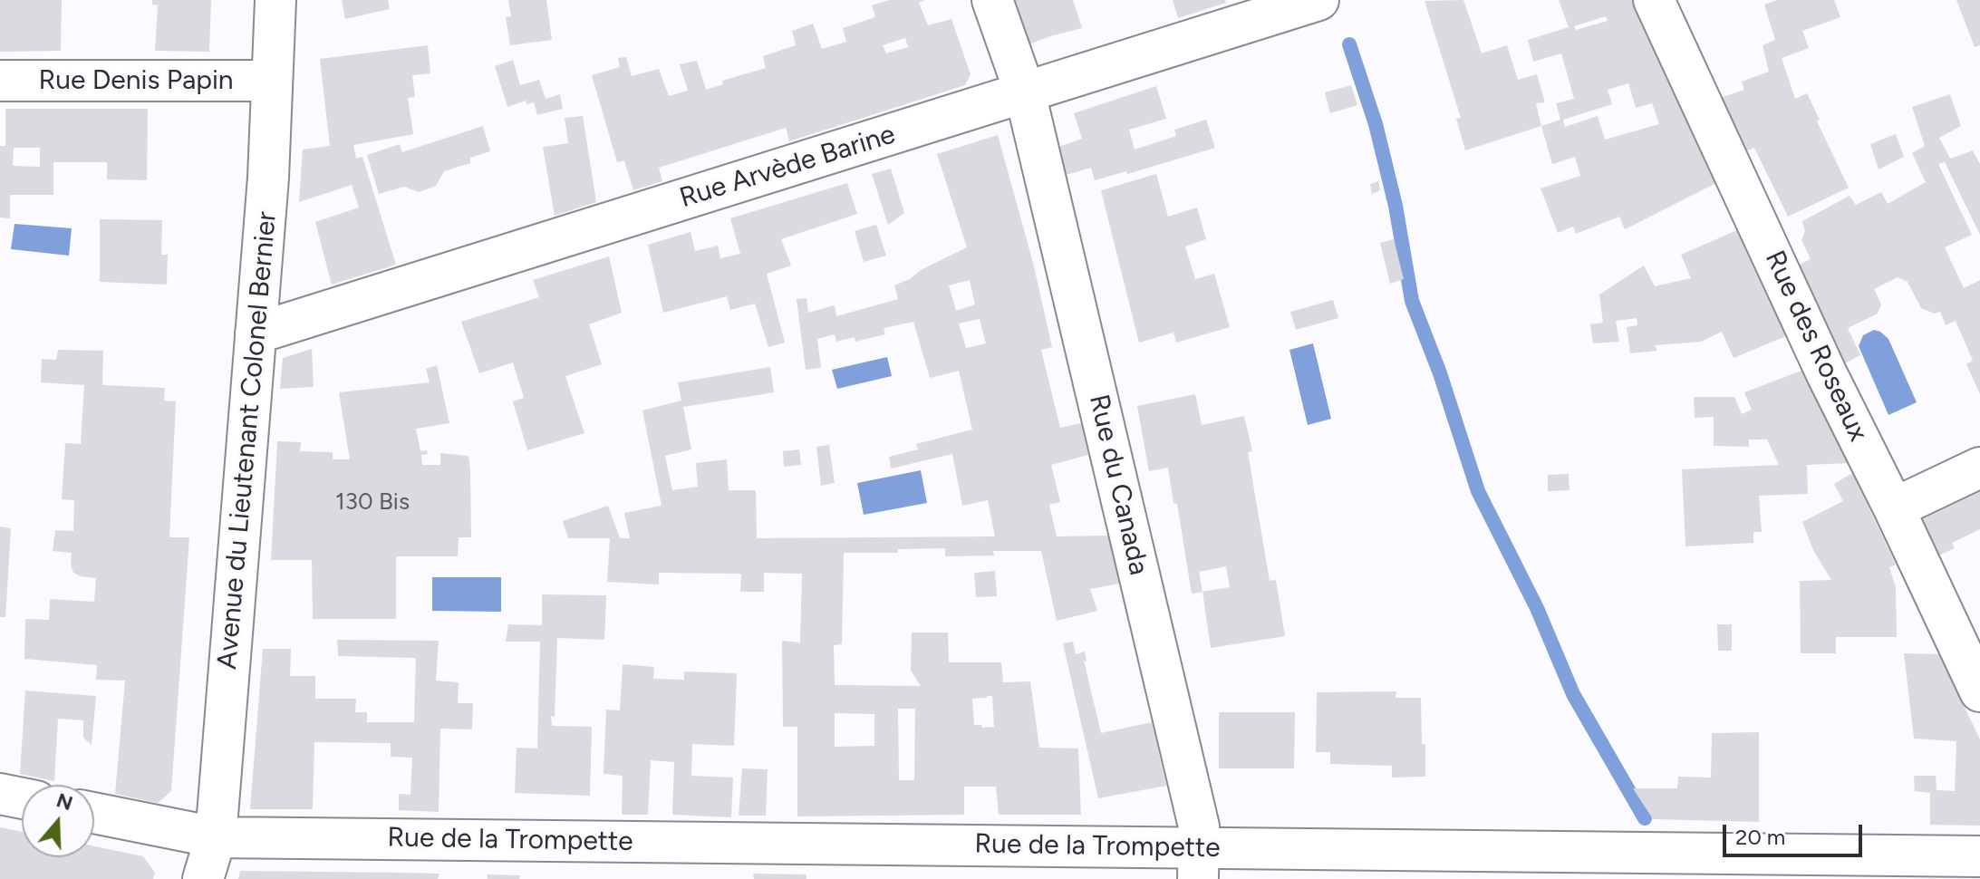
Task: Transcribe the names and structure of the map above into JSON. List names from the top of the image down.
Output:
{
  "streets": {
    "street": [
      "Rue Denis Papin",
      "Rue Arvède Barine",
      "Rue des Roseaux",
      "Avenue du Lieutenant Colonel Bernier",
      "Rue du Canada",
      "Rue de la Trompette"
    ]
  },
  "crossings": [
    ["Rue Denis Papin", "Avenue du Lieutenant Colonel Bernier"],
    ["Rue Arvède Barine", "Avenue du Lieutenant Colonel Bernier"],
    ["Rue Arvède Barine", "Rue du Canada"],
    ["Avenue du Lieutenant Colonel Bernier", "Rue de la Trompette"],
    ["Rue du Canada", "Rue de la Trompette"]
  ],
  "house_numbers": ["130 Bis"],
  "scale_bar": "20 m",
  "north": "top"
}
